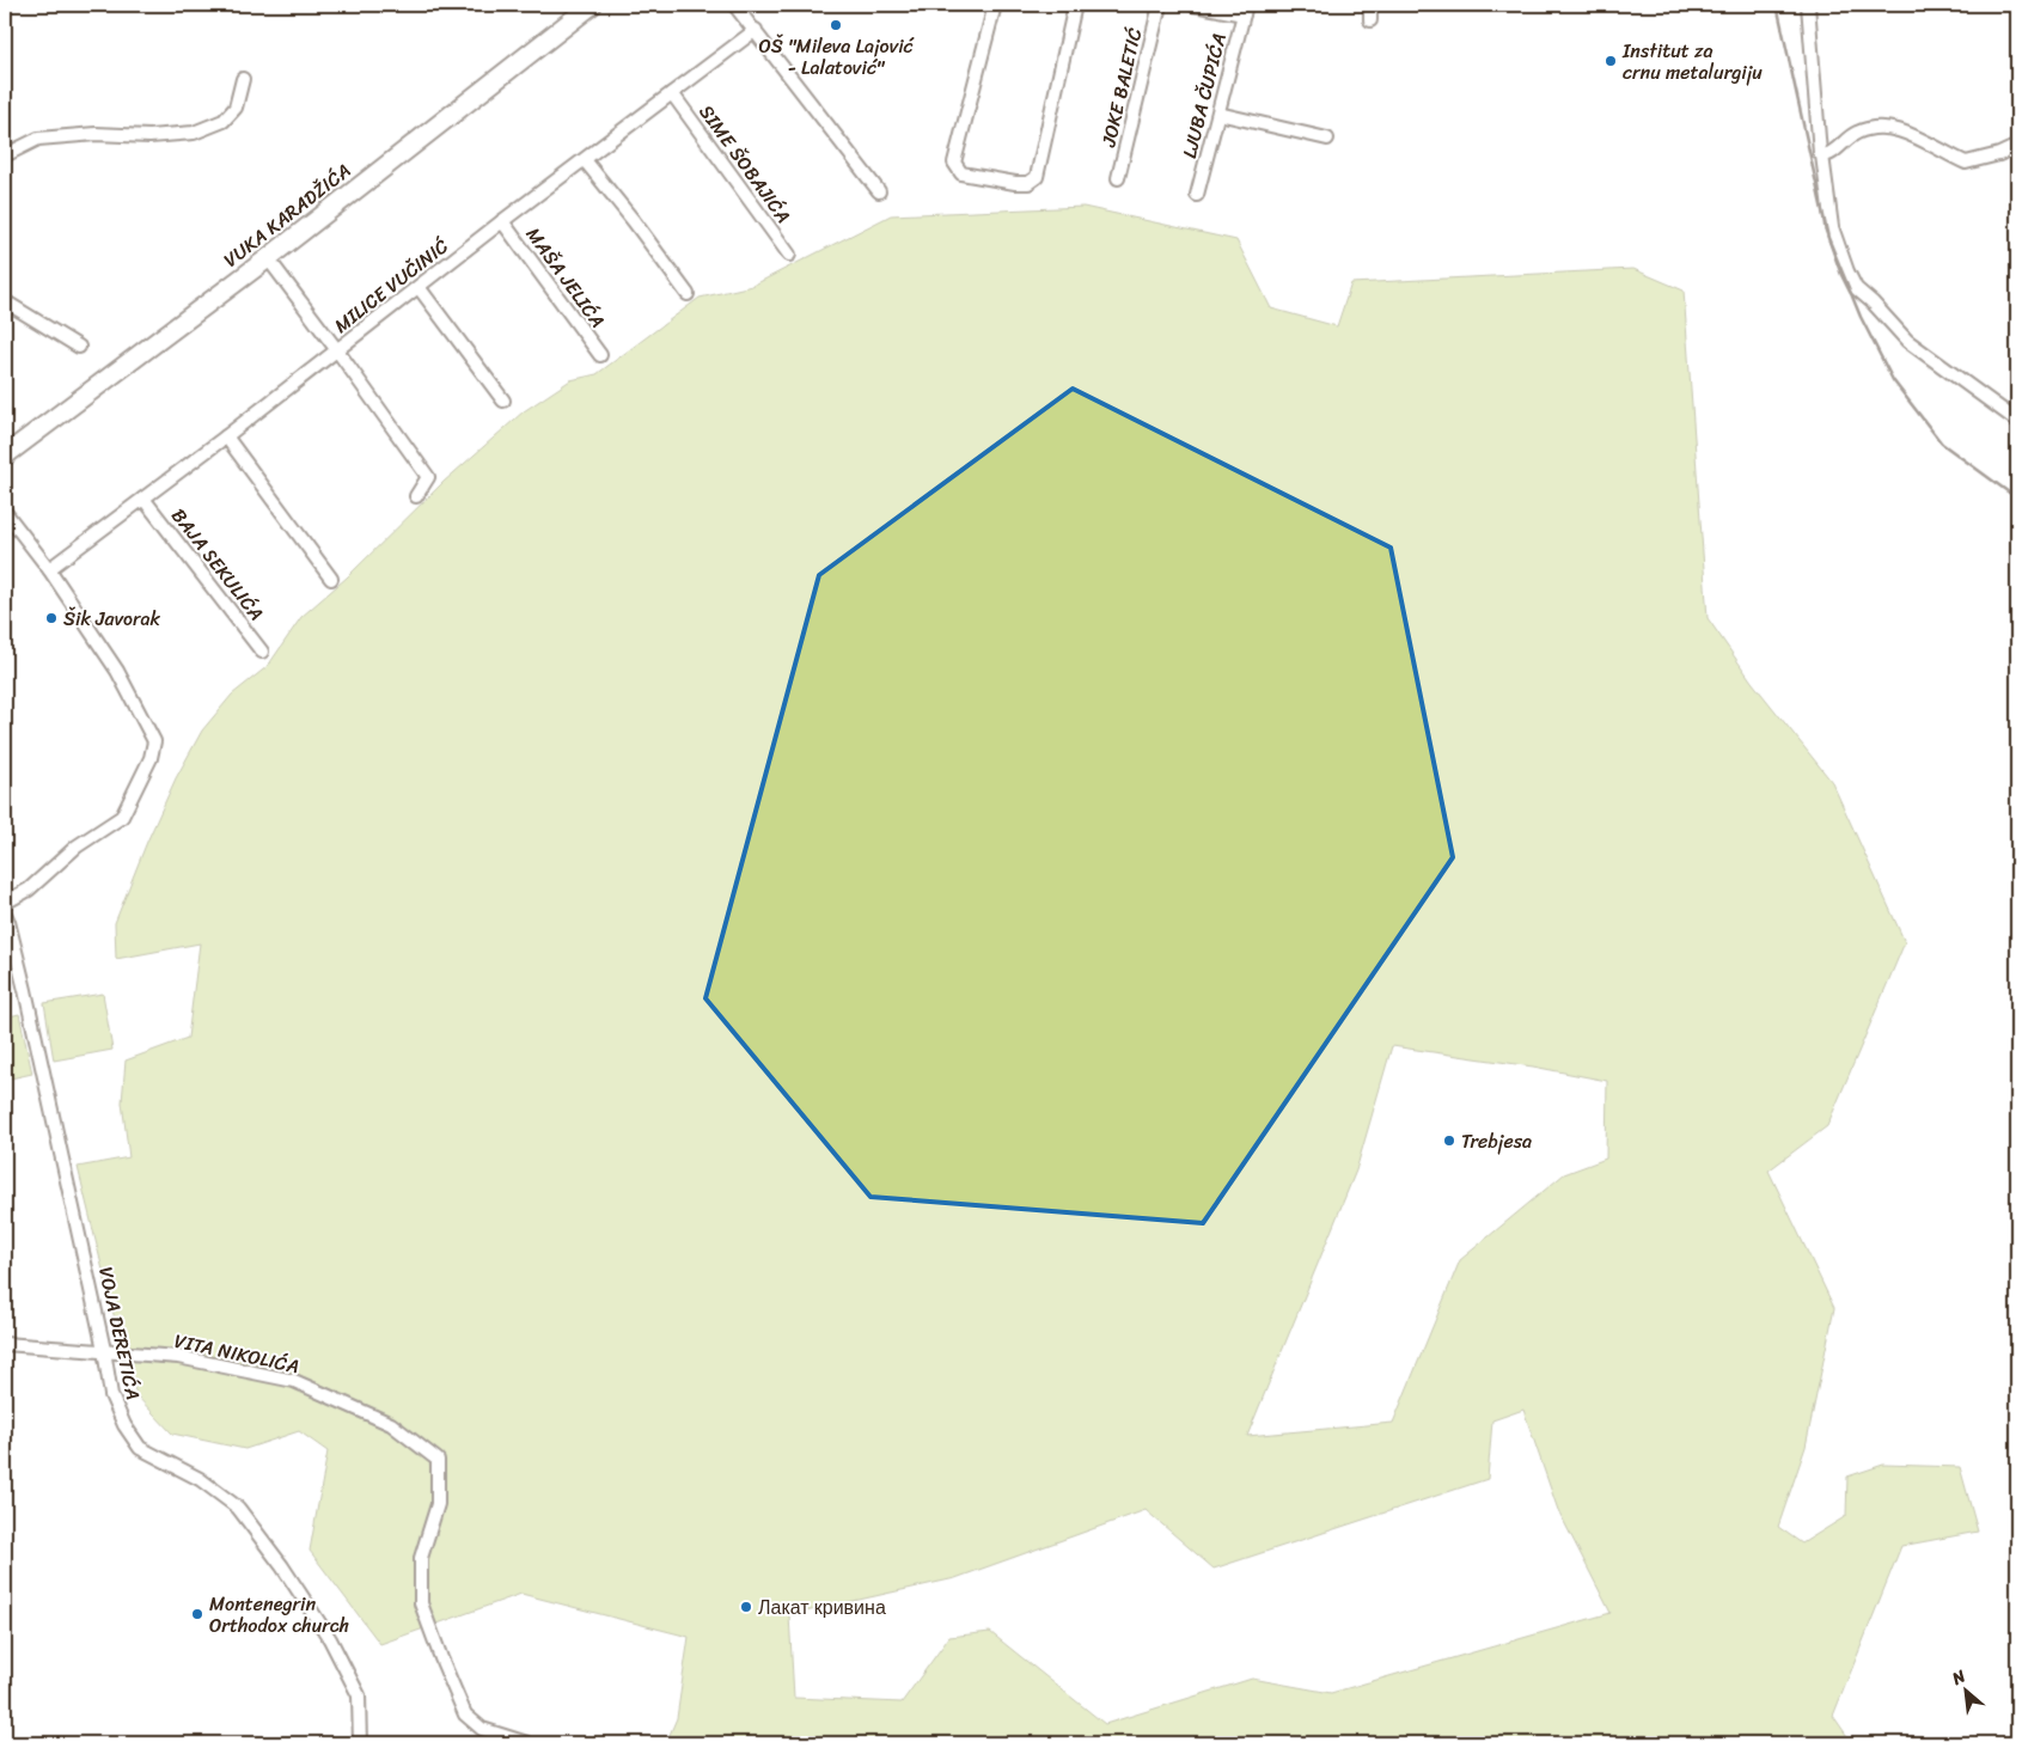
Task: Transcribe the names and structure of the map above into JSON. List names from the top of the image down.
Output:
{
  "streets": {
    "street": [
      "JOKE BALETIĆ",
      "LJUBA ČUPIĆA",
      "SIME ŠOBAJIĆA",
      "VUKA KARADŽIĆA",
      "MAŠA JELIĆA",
      "MILICE VUČINIĆ",
      "BAJA SEKULIĆA",
      "VOJA DERETIĆA",
      "VITA NIKOLIĆA"
    ]
  },
  "crossings": [
    ["SIME ŠOBAJIĆA", "MILICE VUČINIĆ"],
    ["MAŠA JELIĆA", "MILICE VUČINIĆ"],
    ["MILICE VUČINIĆ", "BAJA SEKULIĆA"],
    ["VOJA DERETIĆA", "VITA NIKOLIĆA"]
  ],
  "places": [
    "OŠ \"Mileva Lajović - Lalatović\"",
    "Institut za crnu metalurgiju",
    "Šik Javorak",
    "Trebjesa",
    "Лакат кривина",
    "Montenegrin Orthodox church"
  ],
  "north": "top left"
}
